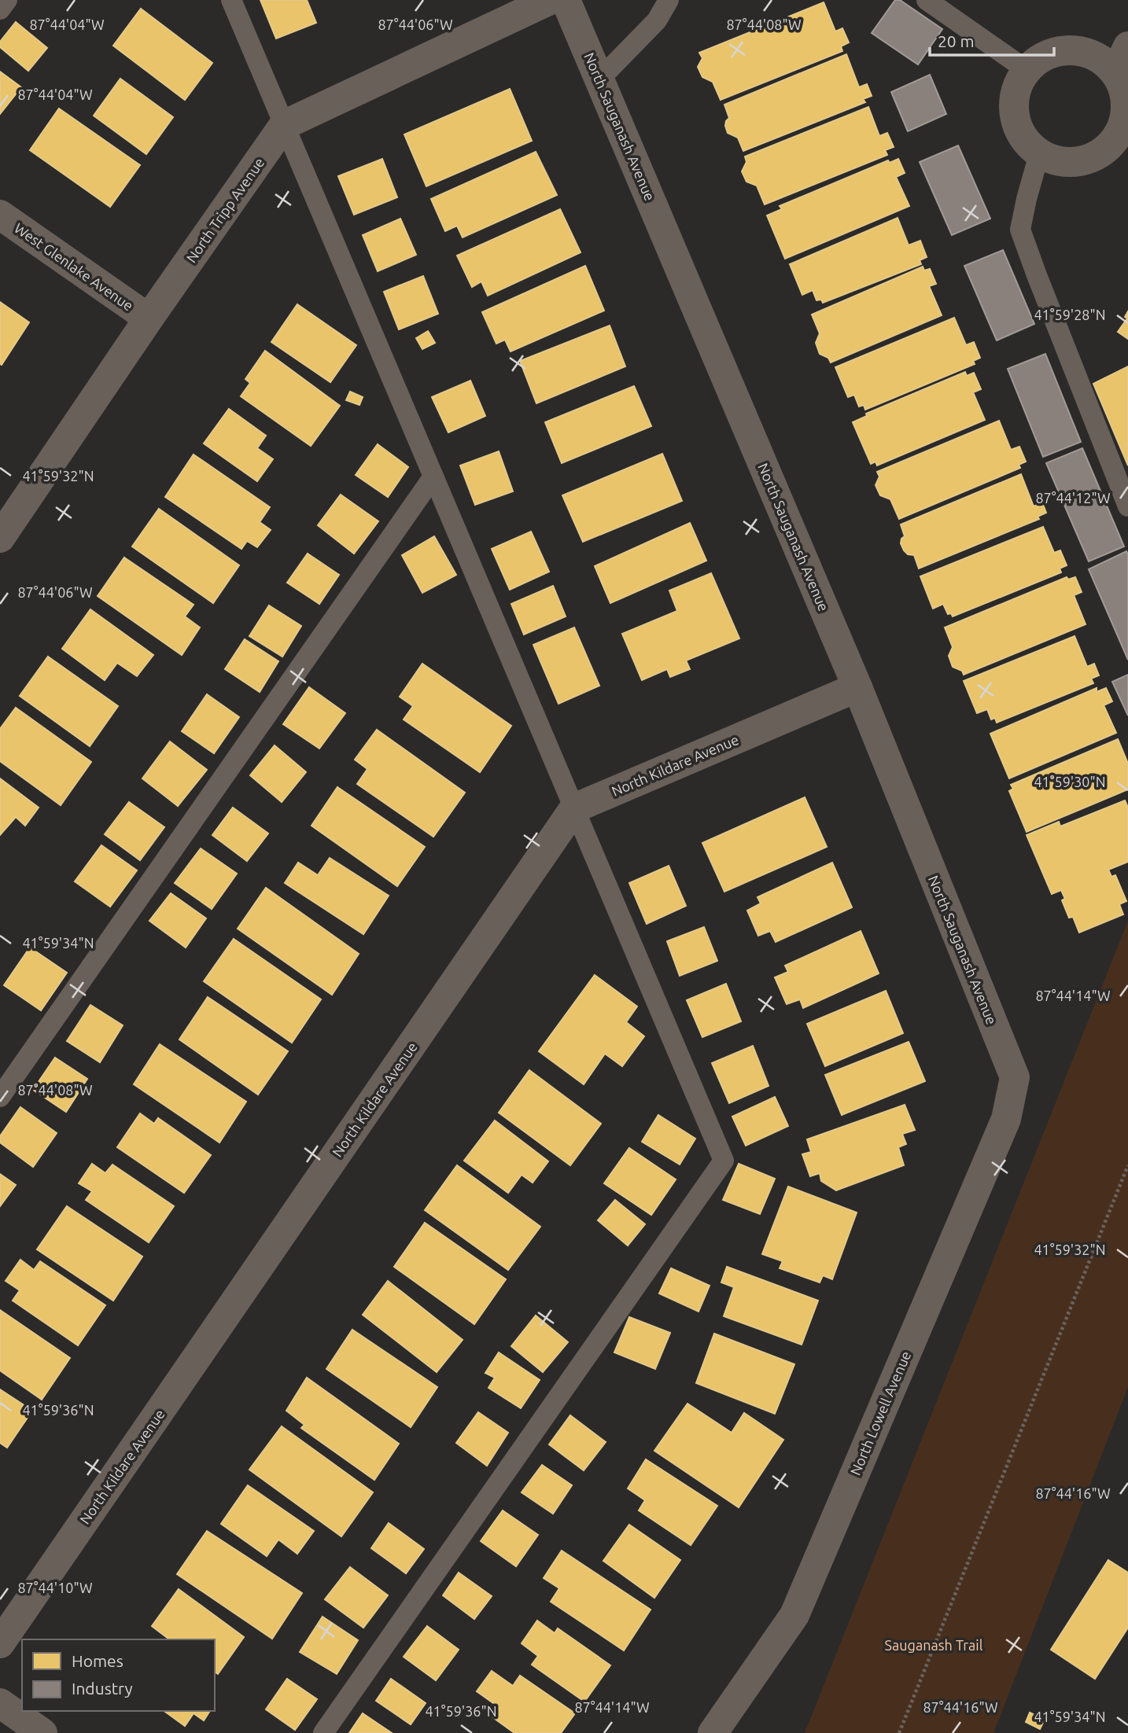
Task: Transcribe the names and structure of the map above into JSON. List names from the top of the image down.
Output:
{
  "streets": {
    "street": [
      "North Sauganash Avenue",
      "North Tripp Avenue",
      "West Glenlake Avenue",
      "North Kildare Avenue",
      "North Lowell Avenue"
    ]
  },
  "crossings": [
    ["North Sauganash Avenue", "North Kildare Avenue"],
    ["North Sauganash Avenue", "North Lowell Avenue"],
    ["North Tripp Avenue", "West Glenlake Avenue"]
  ],
  "parks": ["Sauganash Trail"],
  "legend": ["Homes", "Industry"],
  "scale_bar": "20 m",
  "coordinates": [
    "87°44'04\"W",
    "87°44'06\"W",
    "87°44'08\"W",
    "41°59'28\"N",
    "41°59'32\"N",
    "87°44'12\"W",
    "41°59'30\"N",
    "41°59'34\"N",
    "87°44'14\"W",
    "41°59'36\"N",
    "87°44'16\"W",
    "87°44'10\"W"
  ]
}
